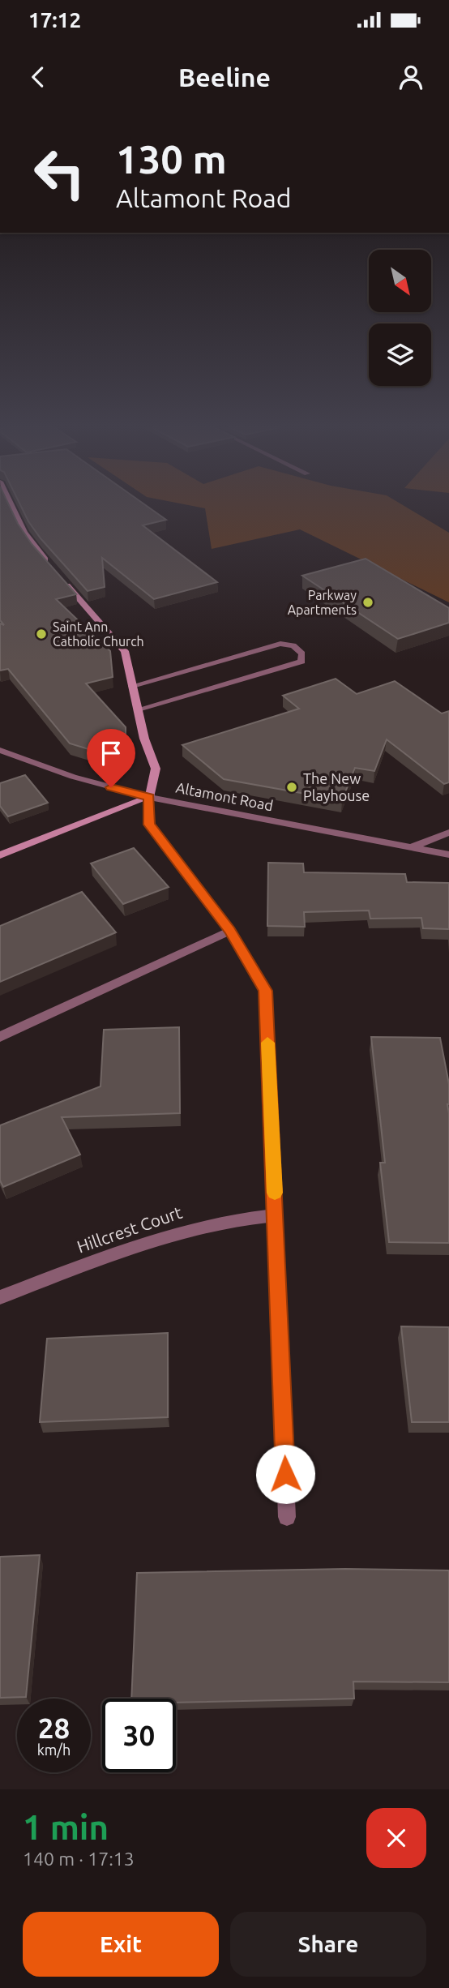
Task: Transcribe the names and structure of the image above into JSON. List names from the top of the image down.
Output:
{
  "streets": {
    "street": ["Altamont Road", "Hillcrest Court"]
  },
  "places": ["Parkway Apartments", "Saint Ann Catholic Church", "The New Playhouse"],
  "north": "bottom right",
  "page": {
    "status": "17:12",
    "header": "Beeline",
    "turn": ["130 m", "Altamont Road"],
    "speed": "28 km/h",
    "limit": "30",
    "heading": ["1 min", "140 m · 17:13"],
    "buttons": ["Exit", "Share"]
  }
}
